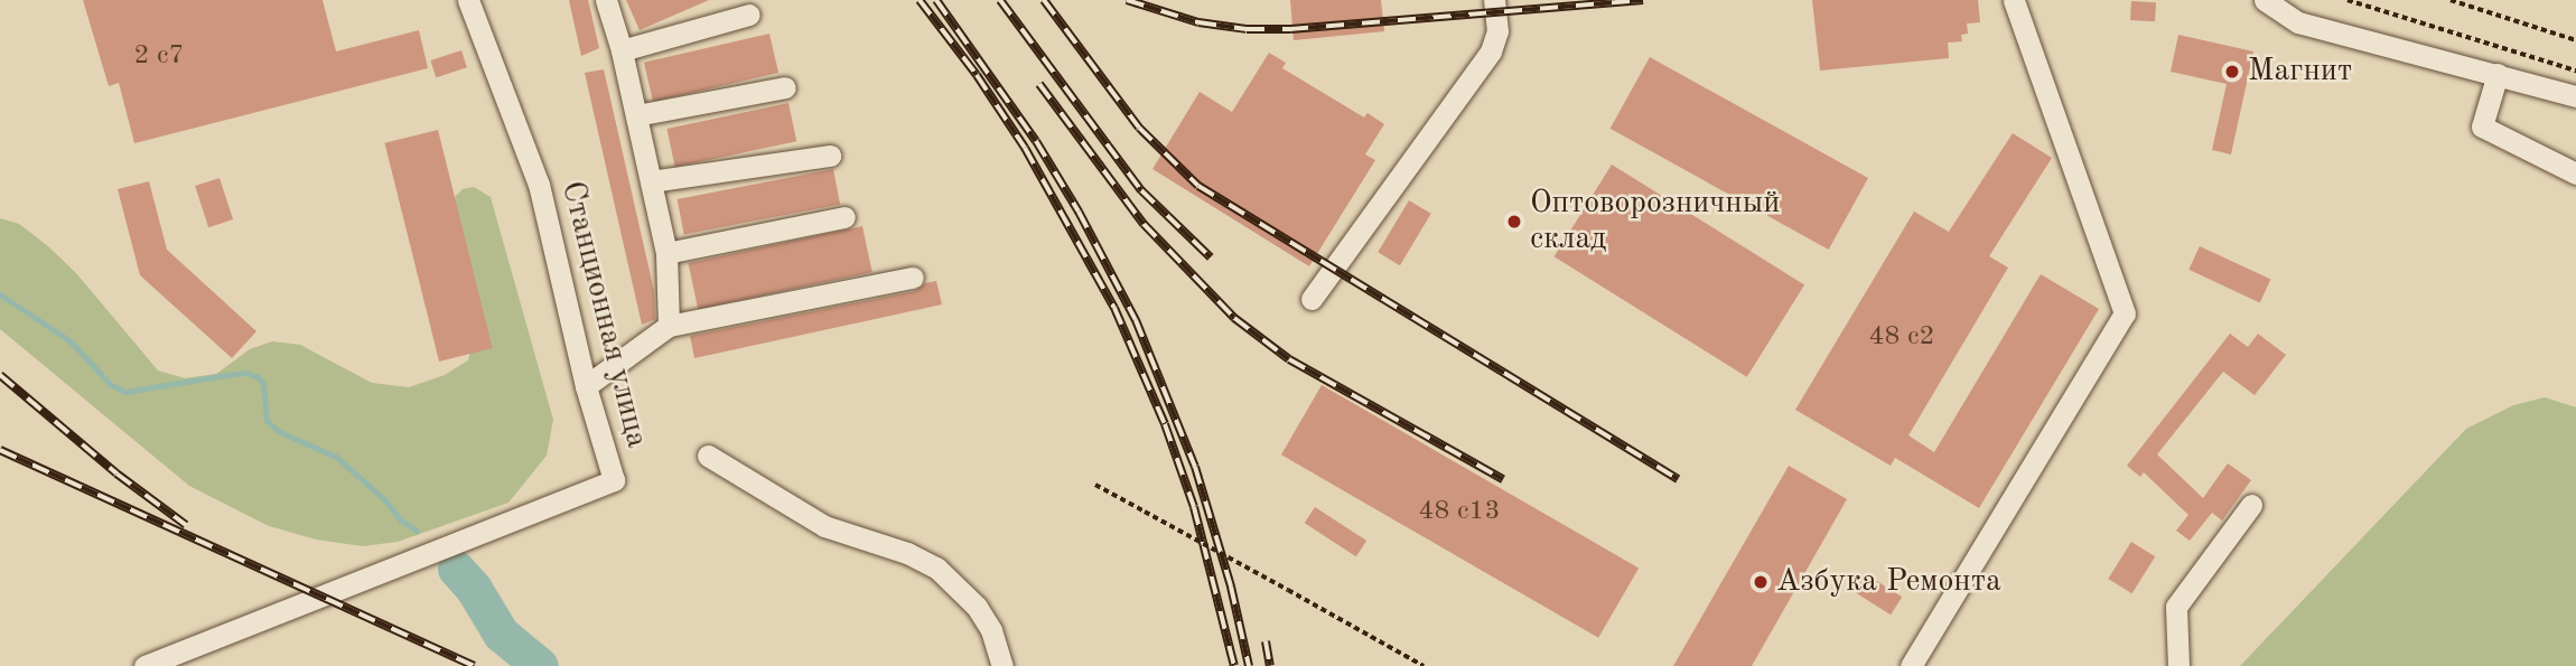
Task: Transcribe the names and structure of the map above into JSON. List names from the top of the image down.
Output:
{
  "streets": {
    "street": ["Станционная улица"]
  },
  "places": ["Магнит", "Оптоворозничный склад", "Азбука Ремонта"],
  "house_numbers": ["2 с7", "48 с2", "48 с13"]
}
